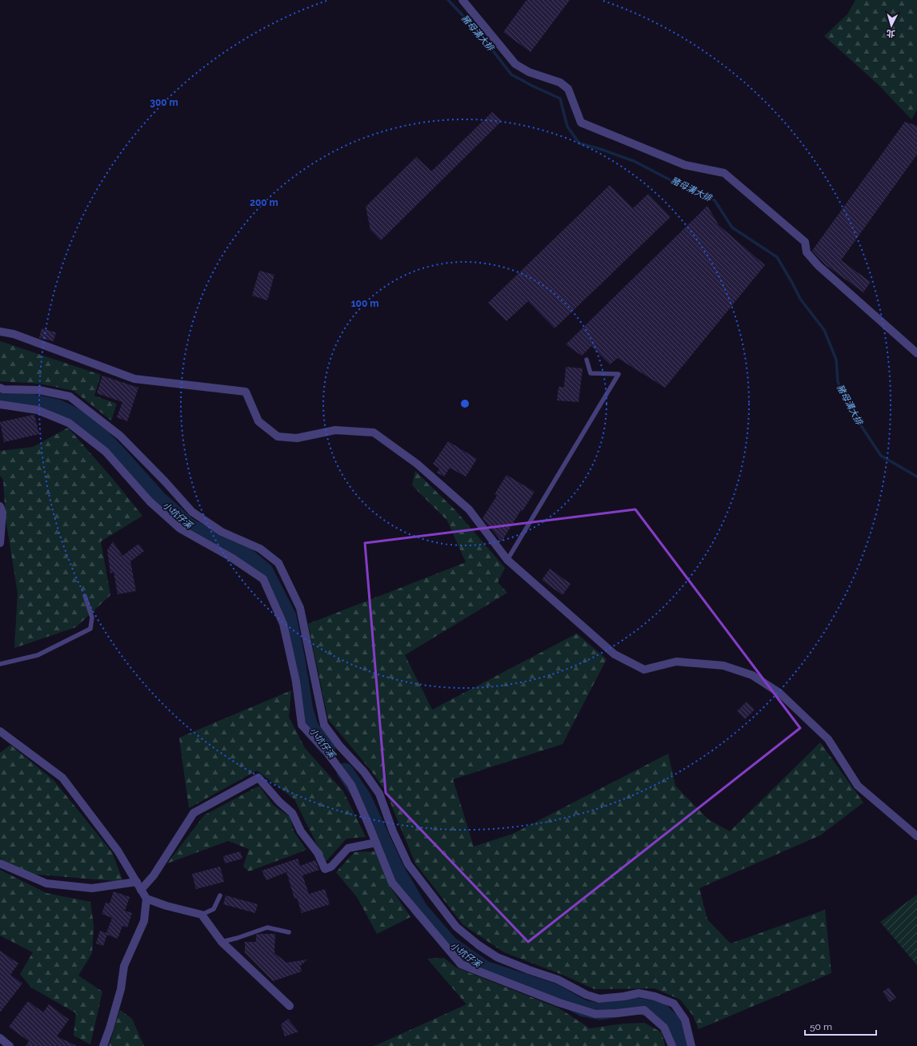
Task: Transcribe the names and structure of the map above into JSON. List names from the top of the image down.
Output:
{
  "water": ["豬母溝大排", "小坑仔溪"],
  "scale_bar": "50 m",
  "north": "bottom",
  "rings": ["300 m", "200 m", "100 m"]
}
